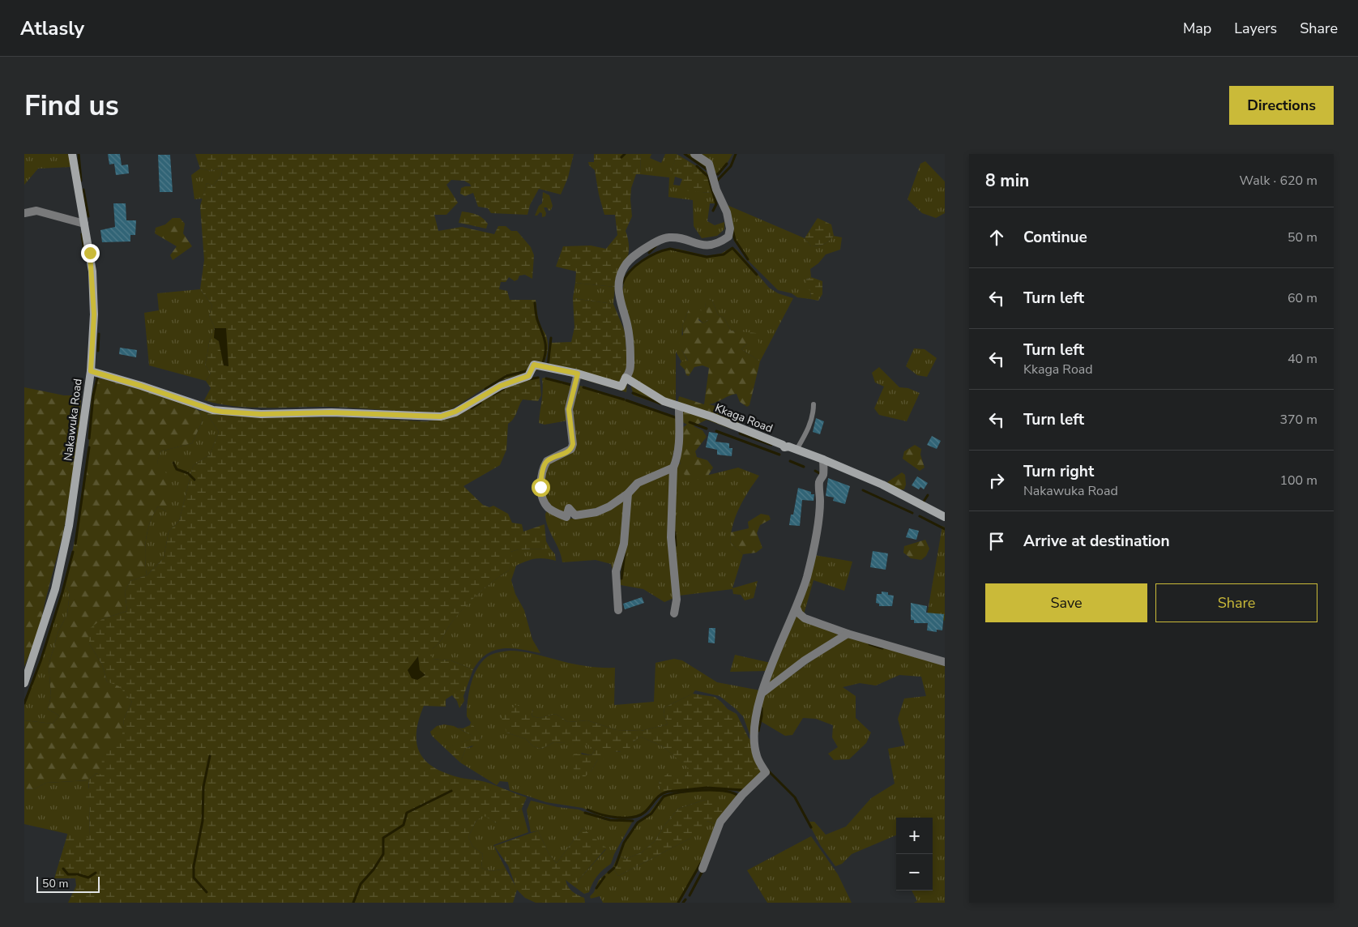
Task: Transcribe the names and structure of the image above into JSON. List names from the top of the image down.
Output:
{
  "streets": {
    "street": ["Kkaga Road", "Nakawuka Road"]
  },
  "scale_bar": "50 m",
  "page": {
    "header": "Atlasly",
    "nav": ["Map", "Layers", "Share"],
    "buttons": [
      "Directions",
      ["Save", "Share"]
    ],
    "title": "Find us",
    "heading": ["8 min", "Walk · 620 m"],
    "list": [
      ["Continue", "50 m"],
      ["Turn left", "60 m"],
      ["Turn left", "Kkaga Road", "40 m"],
      ["Turn left", "370 m"],
      ["Turn right", "Nakawuka Road", "100 m"],
      "Arrive at destination"
    ],
    "map_buttons": ["+", "−"],
    "scale": "50 m"
  }
}
